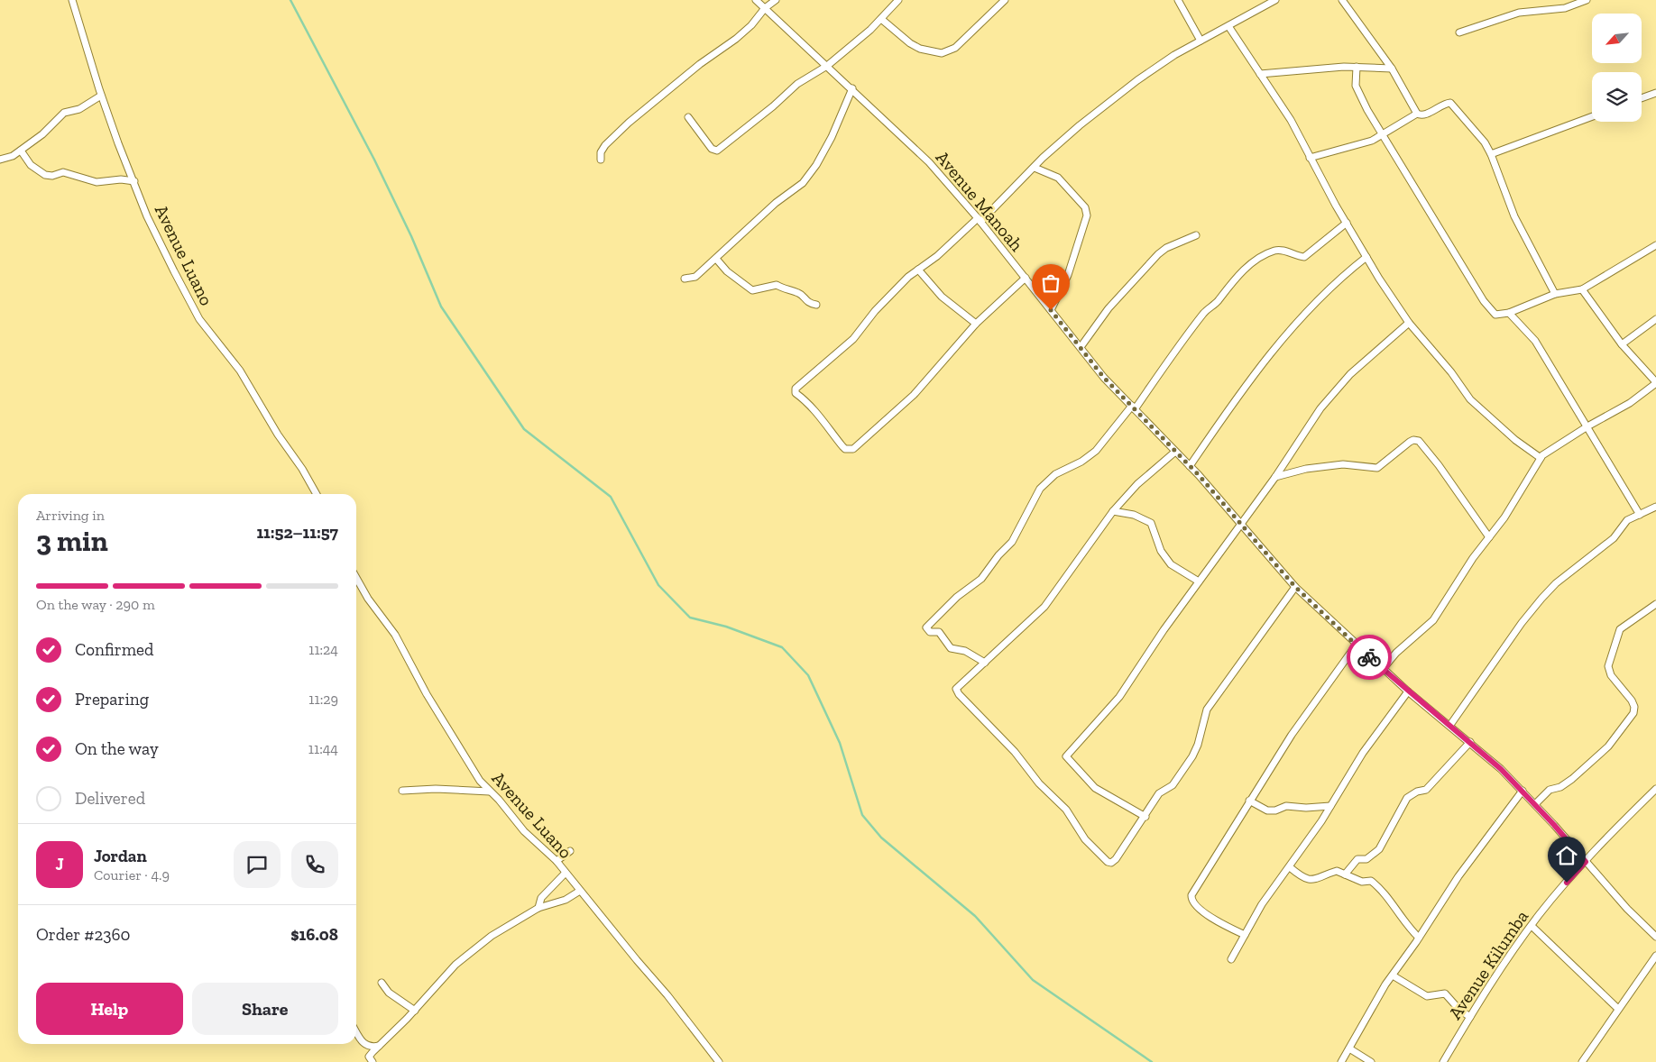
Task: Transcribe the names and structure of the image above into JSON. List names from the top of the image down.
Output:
{
  "streets": {
    "street": ["Avenue Manoah", "Avenue Luano", "Avenue Kilumba"]
  },
  "crossings": [
    ["Avenue Manoah", "Avenue Kilumba"]
  ],
  "north": "bottom left",
  "page": {
    "heading": ["3 min", "Arriving in", "11:52–11:57"],
    "panel": [
      "Jordan",
      "Courier · 4.9",
      "Order #2360",
      "$16.08"
    ],
    "bar": "On the way · 290 m",
    "list": [
      ["Confirmed", "11:24"],
      ["Preparing", "11:29"],
      ["On the way", "11:44"],
      "Delivered"
    ],
    "round": "J",
    "buttons": ["Help", "Share"]
  }
}
